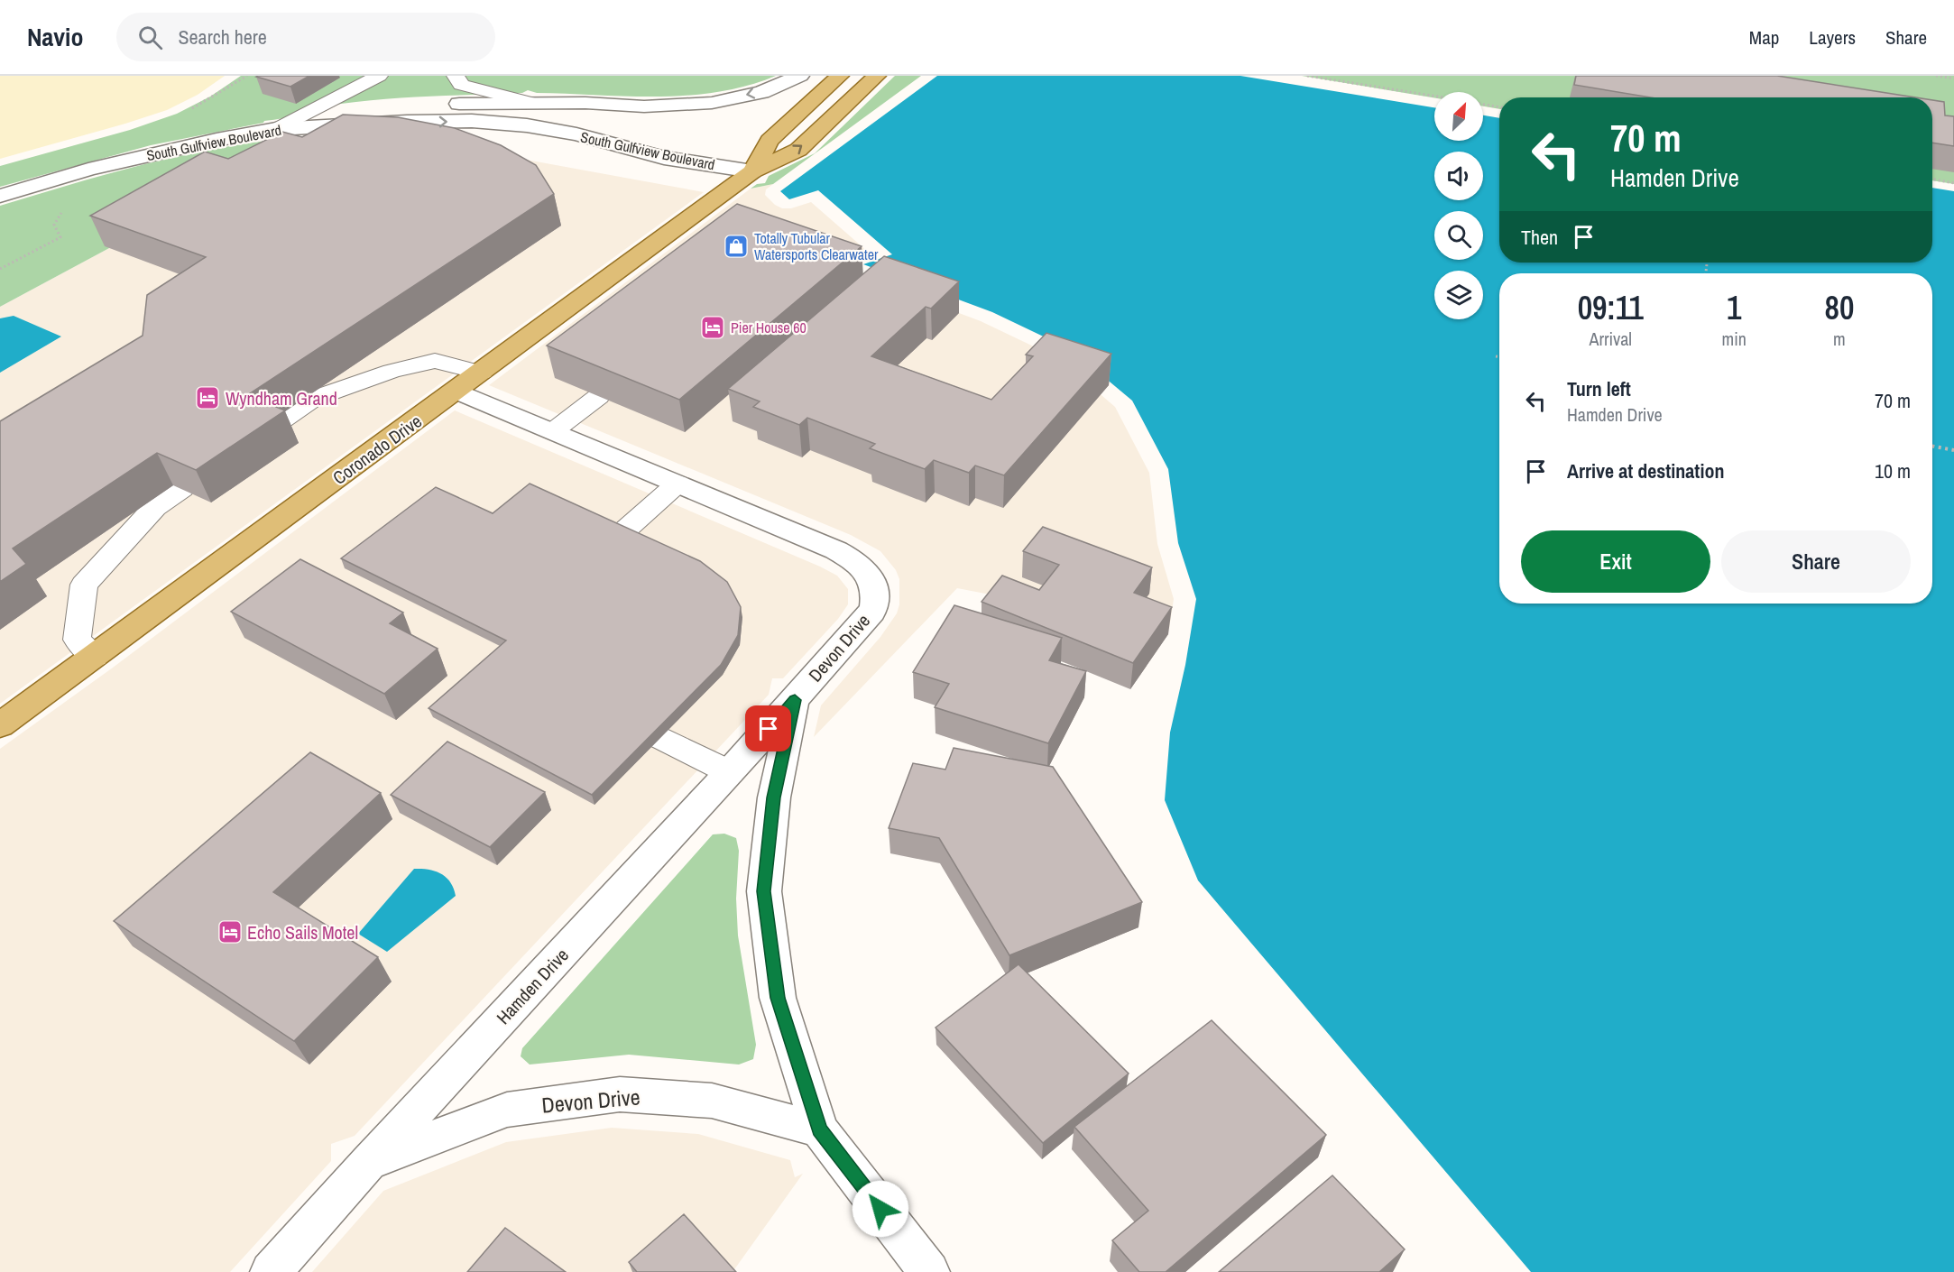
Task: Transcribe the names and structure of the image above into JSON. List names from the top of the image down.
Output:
{
  "streets": {
    "main road": ["Coronado Drive"],
    "street": ["South Gulfview Boulevard", "Devon Drive", "Hamden Drive"]
  },
  "crossings": [
    ["South Gulfview Boulevard", "Coronado Drive"],
    ["Coronado Drive", "Devon Drive"],
    ["Devon Drive", "Hamden Drive"]
  ],
  "places": {
    "shop": ["Totally Tubular Watersports Clearwater"],
    "hotel": ["Pier House 60", "Wyndham Grand", "Echo Sails Motel"]
  },
  "north": "top right",
  "page": {
    "header": "Navio",
    "search": "Search here",
    "nav": ["Map", "Layers", "Share"],
    "turn": ["70 m", "Hamden Drive"],
    "then": "Then",
    "eta": [
      "09:11",
      "Arrival",
      "1",
      "min",
      "80",
      "m"
    ],
    "list": [
      {
        "name": "Turn left",
        "note": "Hamden Drive",
        "value": "70 m"
      },
      {
        "name": "Arrive at destination",
        "value": "10 m"
      }
    ],
    "buttons": ["Exit", "Share"]
  }
}
